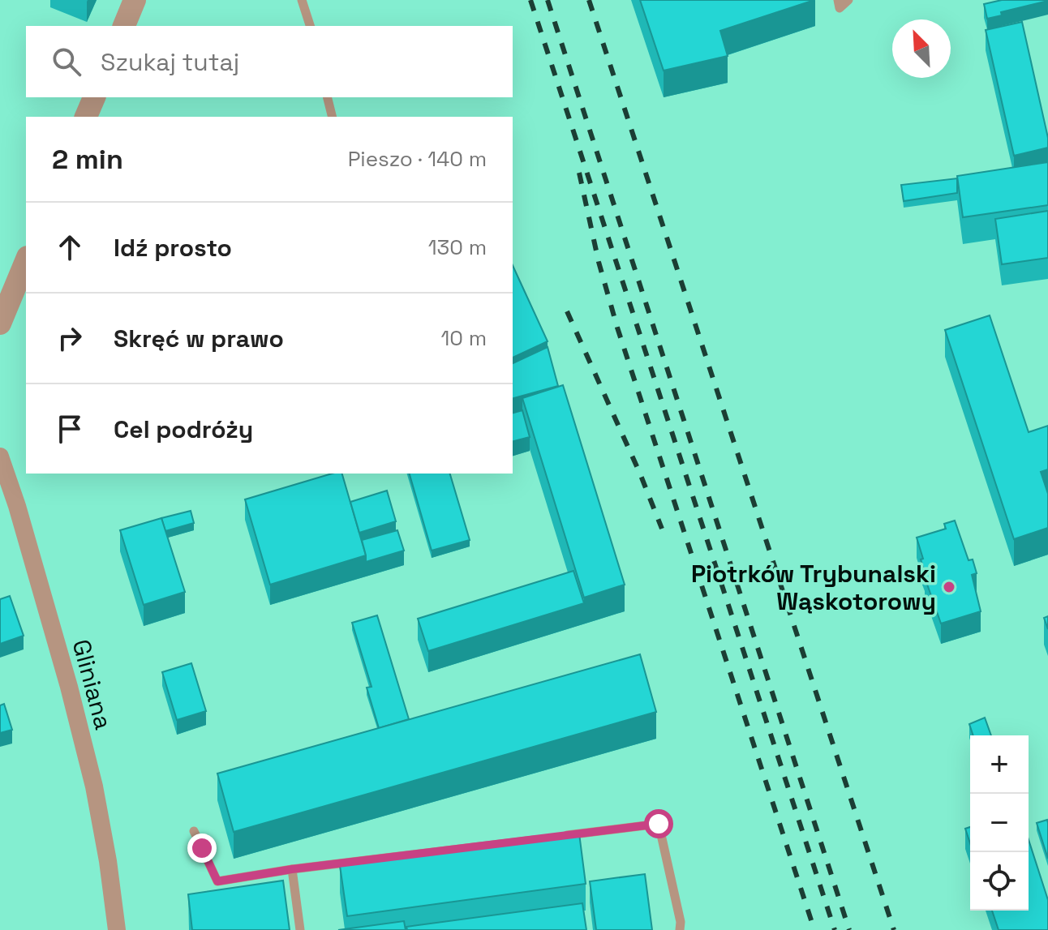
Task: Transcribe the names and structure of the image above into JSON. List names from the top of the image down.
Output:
{
  "streets": {
    "street": ["Gliniana"]
  },
  "places": ["Piotrków Trybunalski Wąskotorowy"],
  "north": "top left",
  "page": {
    "search": "Szukaj tutaj",
    "heading": ["2 min", "Pieszo · 140 m"],
    "list": [
      ["Idź prosto", "130 m"],
      ["Skręć w prawo", "10 m"],
      "Cel podróży"
    ],
    "map_buttons": ["+", "−"]
  }
}
